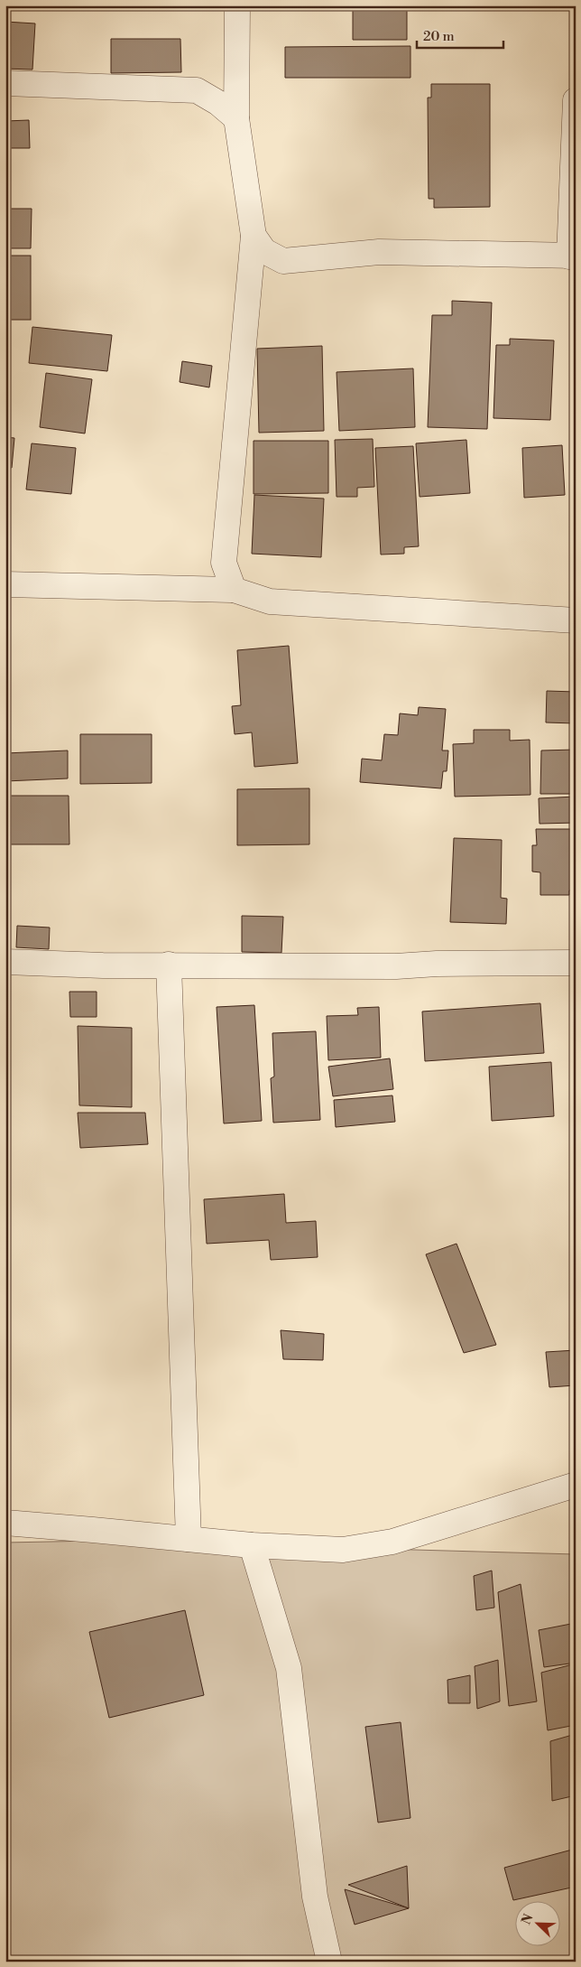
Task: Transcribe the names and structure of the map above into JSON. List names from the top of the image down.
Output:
{
  "scale_bar": "20 m",
  "north": "top left"
}
